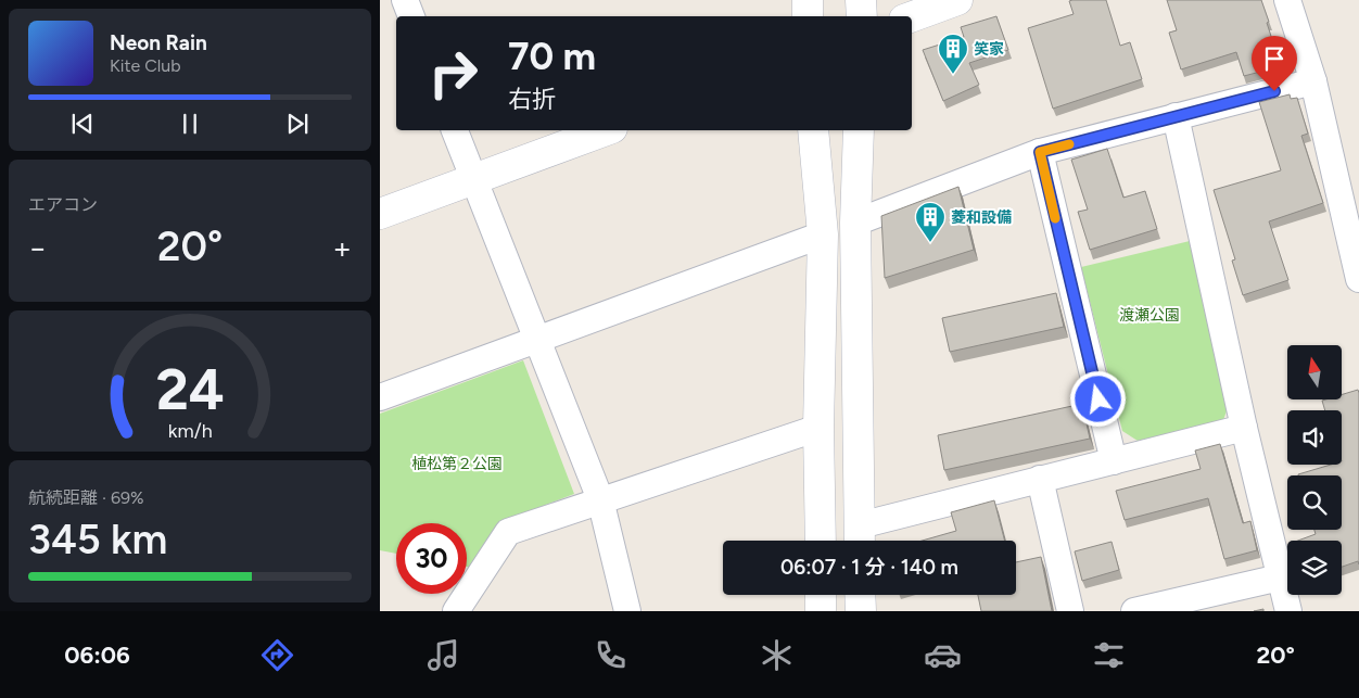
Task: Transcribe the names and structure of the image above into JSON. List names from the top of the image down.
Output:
{
  "parks": ["渡瀬公園", "植松第２公園"],
  "places": {
    "building": ["笑家", "菱和設備"]
  },
  "north": "top",
  "page": {
    "turn": ["70 m", "右折"],
    "song": ["Neon Rain", "Kite Club"],
    "tile": [
      "エアコン",
      ["航続距離 · 69%", "345 km"]
    ],
    "heat": ["−", "20°", "+"],
    "limit": "30",
    "trip": "06:07 · 1 分 · 140 m",
    "tabs": ["06:06", "20°"],
    "gauge": ["24", "km/h"]
  }
}
